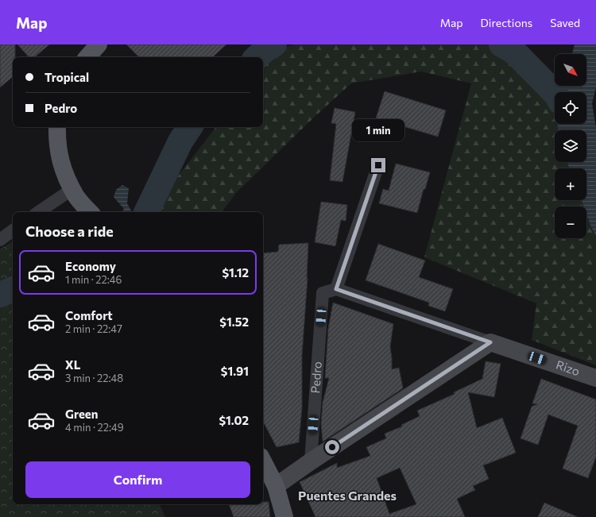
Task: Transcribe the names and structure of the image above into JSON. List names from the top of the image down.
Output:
{
  "streets": {
    "street": ["Rizo", "Pedro"]
  },
  "crossings": [
    ["Rizo", "Pedro"]
  ],
  "districts": ["Puentes Grandes"],
  "north": "bottom right",
  "page": {
    "header": "Map",
    "nav": ["Map", "Directions", "Saved"],
    "map_buttons": ["+", "−"],
    "banner": ["Tropical", "Pedro"],
    "bubble": "1 min",
    "heading": "Choose a ride",
    "list": [
      {
        "name": "Economy",
        "note": "1 min · 22:46",
        "value": "$1.12"
      },
      {
        "name": "Comfort",
        "note": "2 min · 22:47",
        "value": "$1.52"
      },
      {
        "name": "XL",
        "note": "3 min · 22:48",
        "value": "$1.91"
      },
      {
        "name": "Green",
        "note": "4 min · 22:49",
        "value": "$1.02"
      }
    ],
    "buttons": "Confirm"
  }
}
